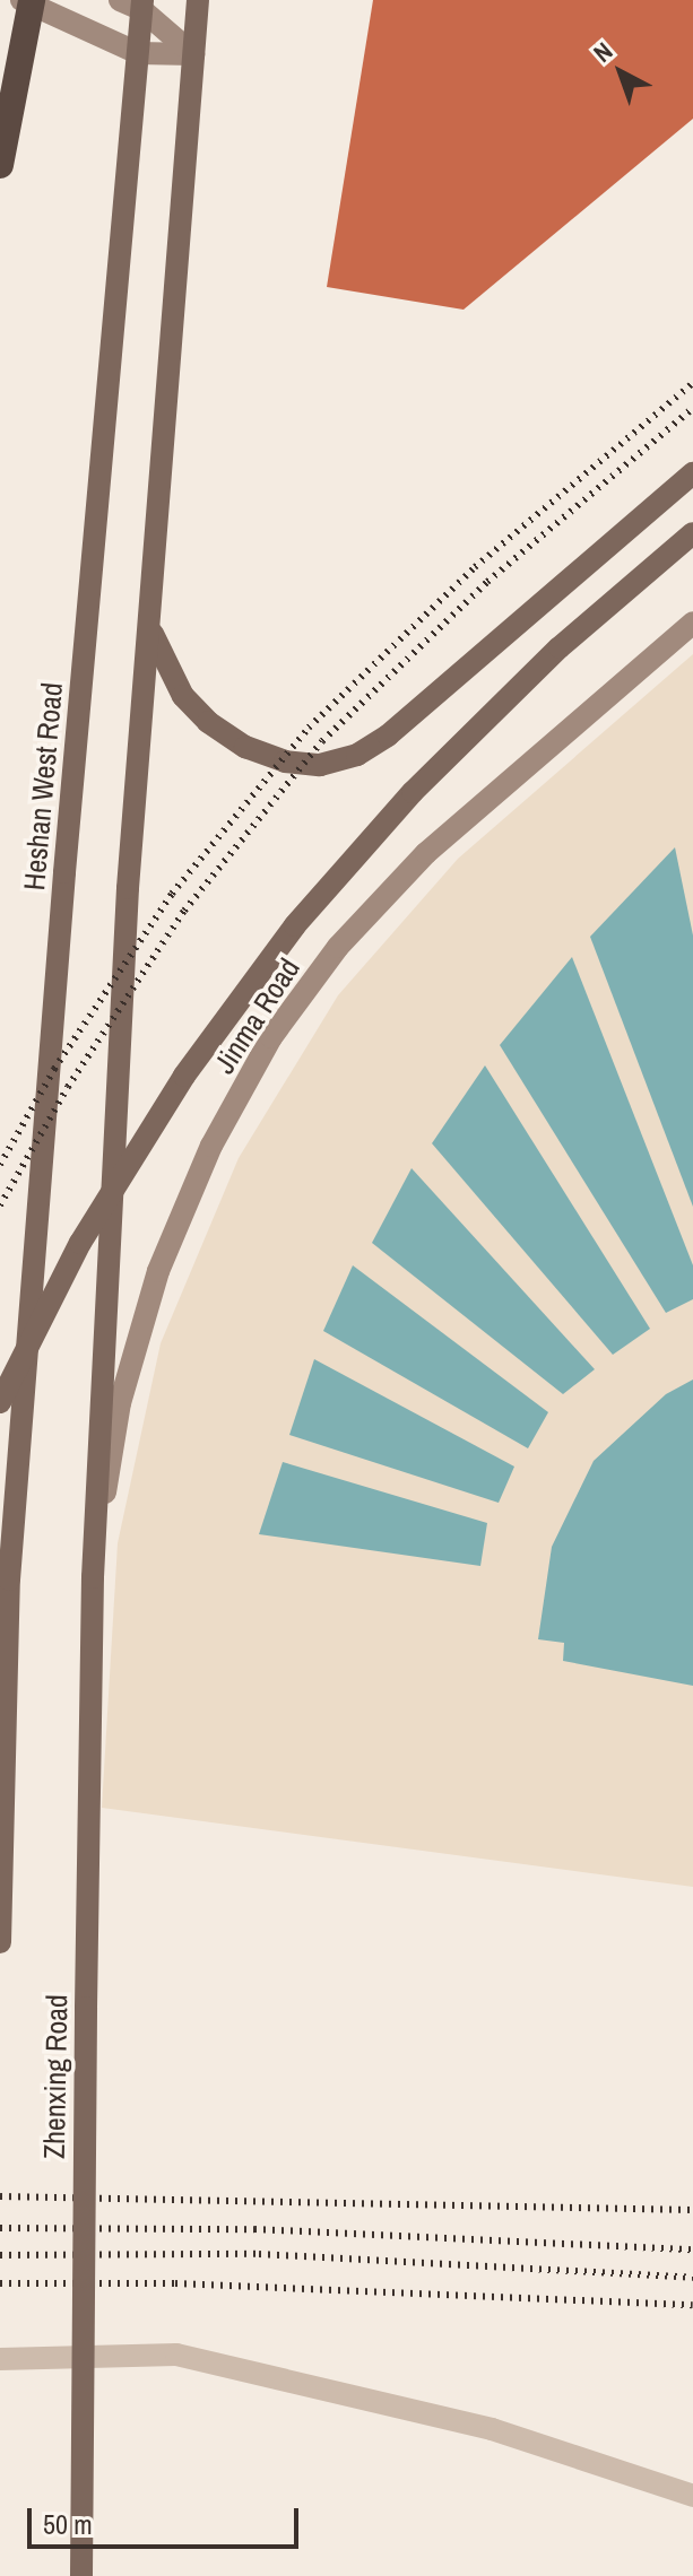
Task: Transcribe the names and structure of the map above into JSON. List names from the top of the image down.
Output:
{
  "streets": {
    "main road": ["Heshan West Road", "Jinma Road", "Zhenxing Road"]
  },
  "crossings": [
    ["Jinma Road", "Zhenxing Road"]
  ],
  "scale_bar": "50 m",
  "north": "top left"
}
